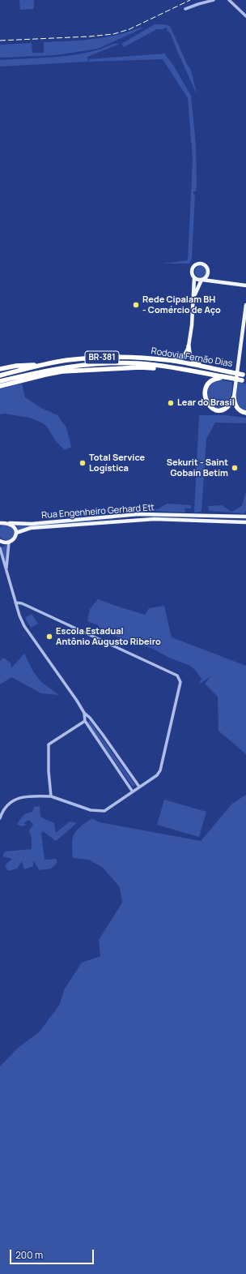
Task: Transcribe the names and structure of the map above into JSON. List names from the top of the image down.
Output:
{
  "streets": {
    "highway": ["BR-381", "Rodovia Fernão Dias"],
    "main road": ["Rua Engenheiro Gerhard Ett"]
  },
  "crossings": [
    ["BR-381", "Rodovia Fernão Dias"]
  ],
  "places": [
    "Rede Cipalam BH - Comércio de Aço",
    "Lear do Brasil",
    "Total Service Logística",
    "Sekurit - Saint Gobain Betim",
    "Escola Estadual Antônio Augusto Ribeiro"
  ],
  "scale_bar": "200 m"
}
